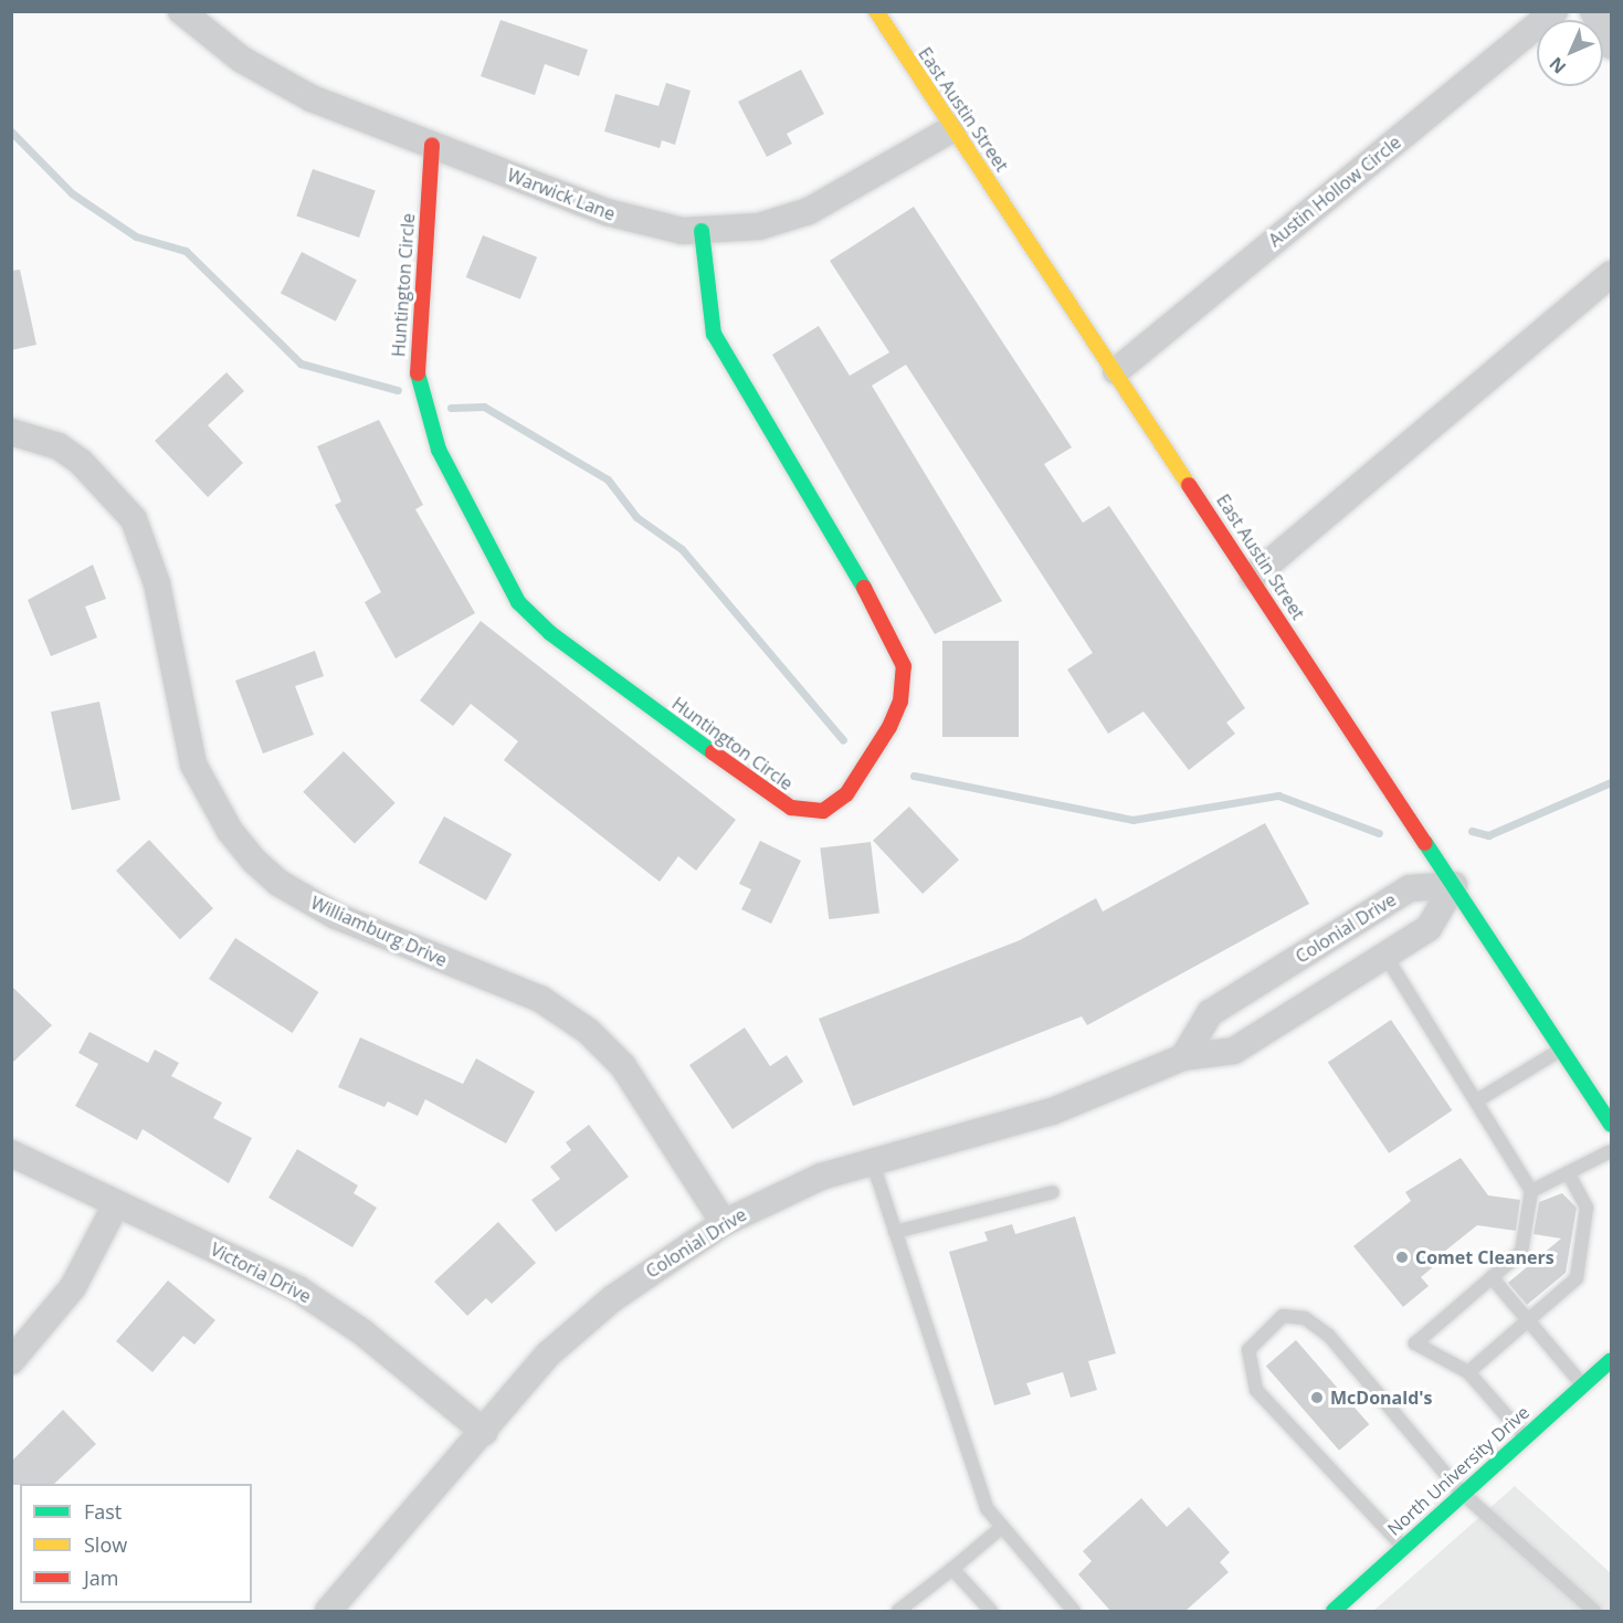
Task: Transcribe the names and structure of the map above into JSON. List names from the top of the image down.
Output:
{
  "streets": {
    "main road": ["East Austin Street", "Huntington Circle", "North University Drive"],
    "street": [
      "Austin Hollow Circle",
      "Warwick Lane",
      "Colonial Drive",
      "Williamburg Drive",
      "Victoria Drive"
    ]
  },
  "crossings": [
    ["East Austin Street", "Austin Hollow Circle"],
    ["East Austin Street", "Warwick Lane"],
    ["East Austin Street", "Colonial Drive"],
    ["Warwick Lane", "Huntington Circle"],
    ["Colonial Drive", "Williamburg Drive"],
    ["Colonial Drive", "Victoria Drive"]
  ],
  "places": ["Comet Cleaners", "McDonald's"],
  "legend": ["Fast", "Slow", "Jam"],
  "north": "bottom left"
}
